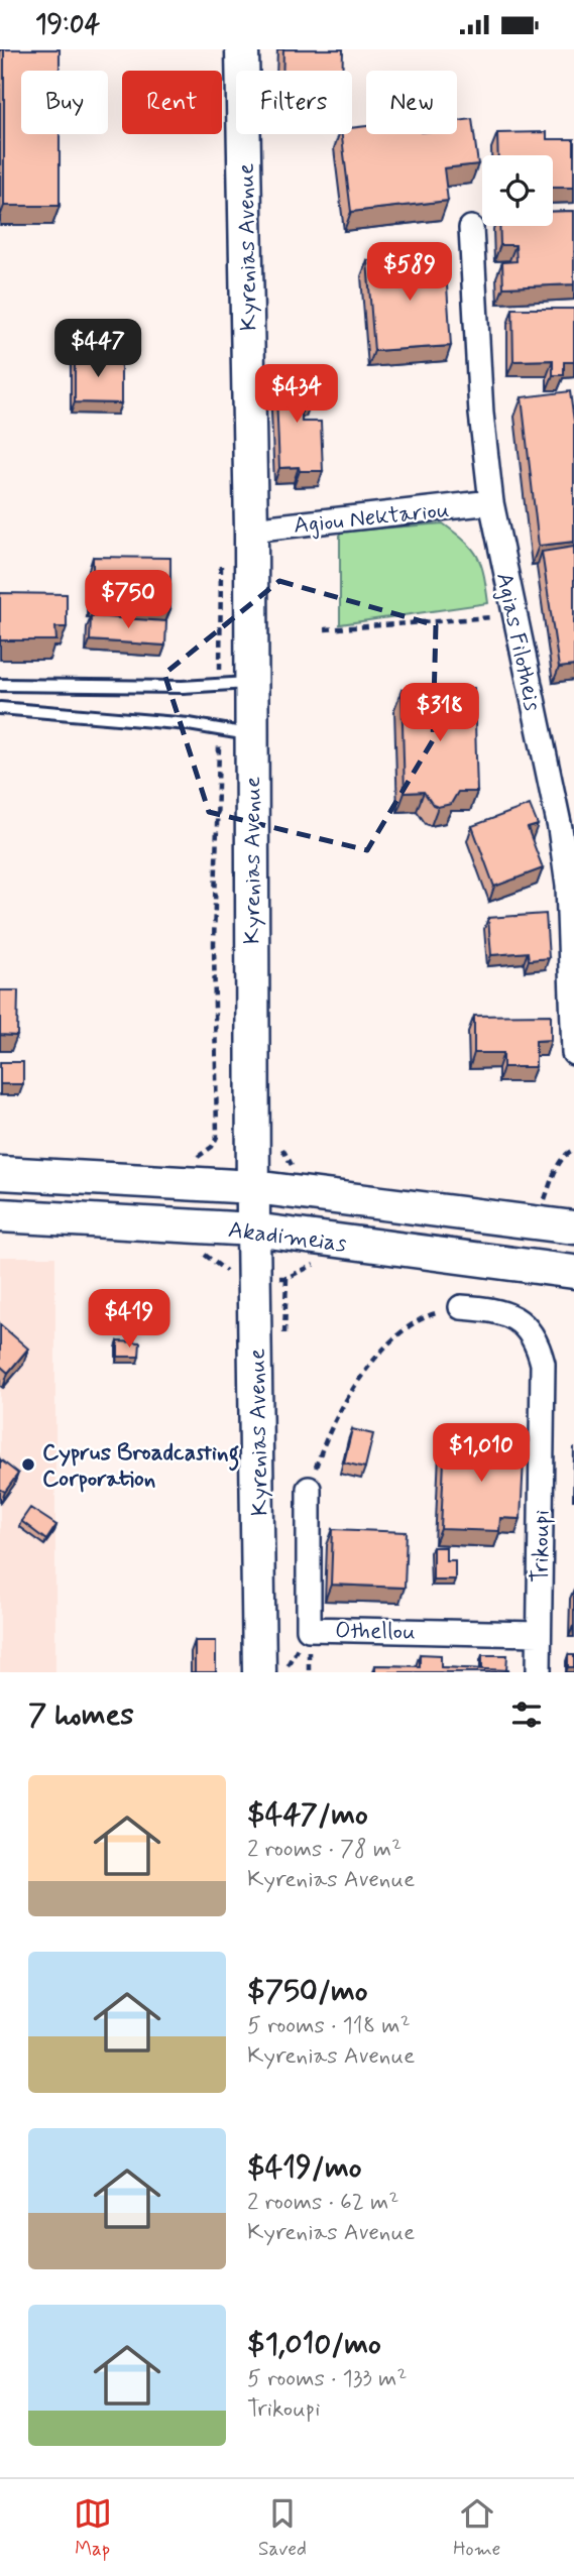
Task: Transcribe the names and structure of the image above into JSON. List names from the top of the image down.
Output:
{
  "streets": {
    "main road": ["Kyrenias Avenue", "Akadimeias"],
    "street": [
      "Agiou Nektariou",
      "Agias Filotheis",
      "Trikoupi",
      "Othellou"
    ]
  },
  "crossings": [
    ["Kyrenias Avenue", "Agiou Nektariou"],
    ["Kyrenias Avenue", "Akadimeias"],
    ["Agiou Nektariou", "Agias Filotheis"],
    ["Trikoupi", "Othellou"]
  ],
  "places": ["Cyprus Broadcasting Corporation"],
  "page": {
    "status": "19:04",
    "chip": [
      "Buy",
      "Rent",
      "Filters",
      "New"
    ],
    "price": [
      "$589",
      "$447",
      "$434",
      "$750",
      "$318",
      "$419",
      "$1,010"
    ],
    "heading": "7 homes",
    "list": [
      {
        "name": "$447/mo",
        "note": "2 rooms · 78 m² · Kyrenias Avenue"
      },
      {
        "name": "$750/mo",
        "note": "5 rooms · 118 m² · Kyrenias Avenue"
      },
      {
        "name": "$419/mo",
        "note": "2 rooms · 62 m² · Kyrenias Avenue"
      },
      {
        "name": "$1,010/mo",
        "note": "5 rooms · 133 m² · Trikoupi"
      }
    ],
    "tabs": ["Map", "Saved", "Home"]
  }
}
